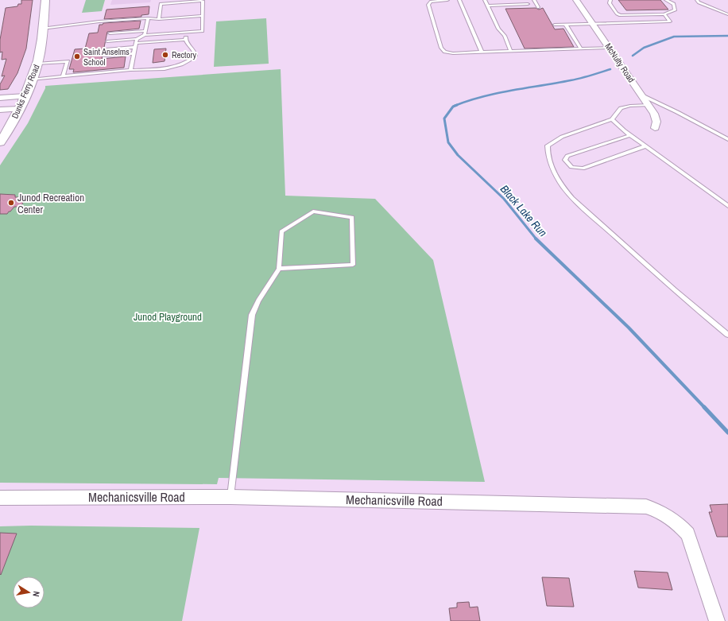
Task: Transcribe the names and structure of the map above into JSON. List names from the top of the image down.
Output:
{
  "streets": {
    "street": ["McNulty Road", "Dunks Ferry Road", "Mechanicsville Road"]
  },
  "water": ["Black Lake Run"],
  "parks": ["Junod Playground"],
  "places": ["Rectory", "Saint Anselms School", "Junod Recreation Center"],
  "north": "right"
}
